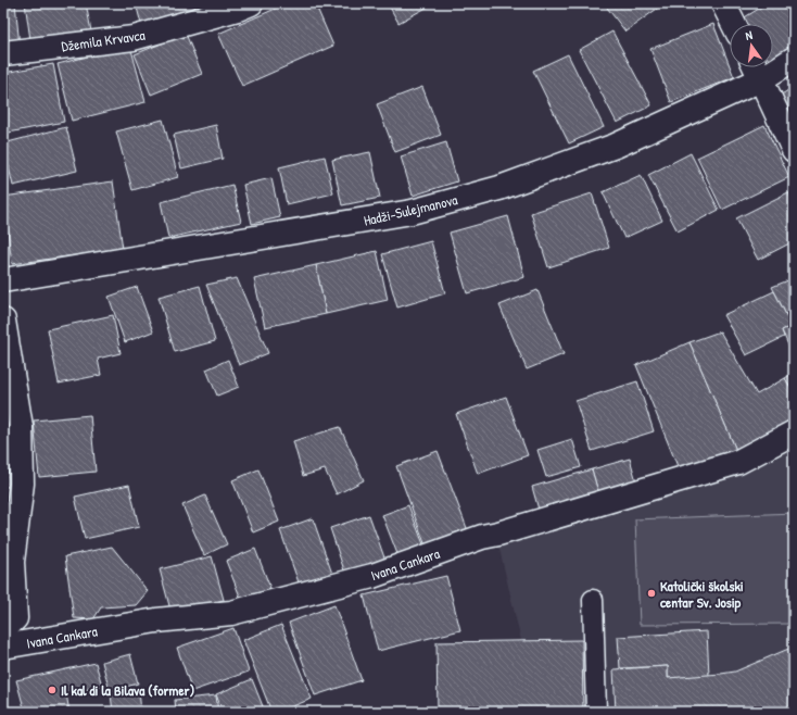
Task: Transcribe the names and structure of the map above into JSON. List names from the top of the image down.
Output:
{
  "streets": {
    "street": ["Džemila Krvavca", "Hadži-Sulejmanova", "Ivana Cankara"]
  },
  "places": ["Katolički školski centar Sv. Josip", "Il kal di la Bilava (former)"],
  "north": "top"
}
